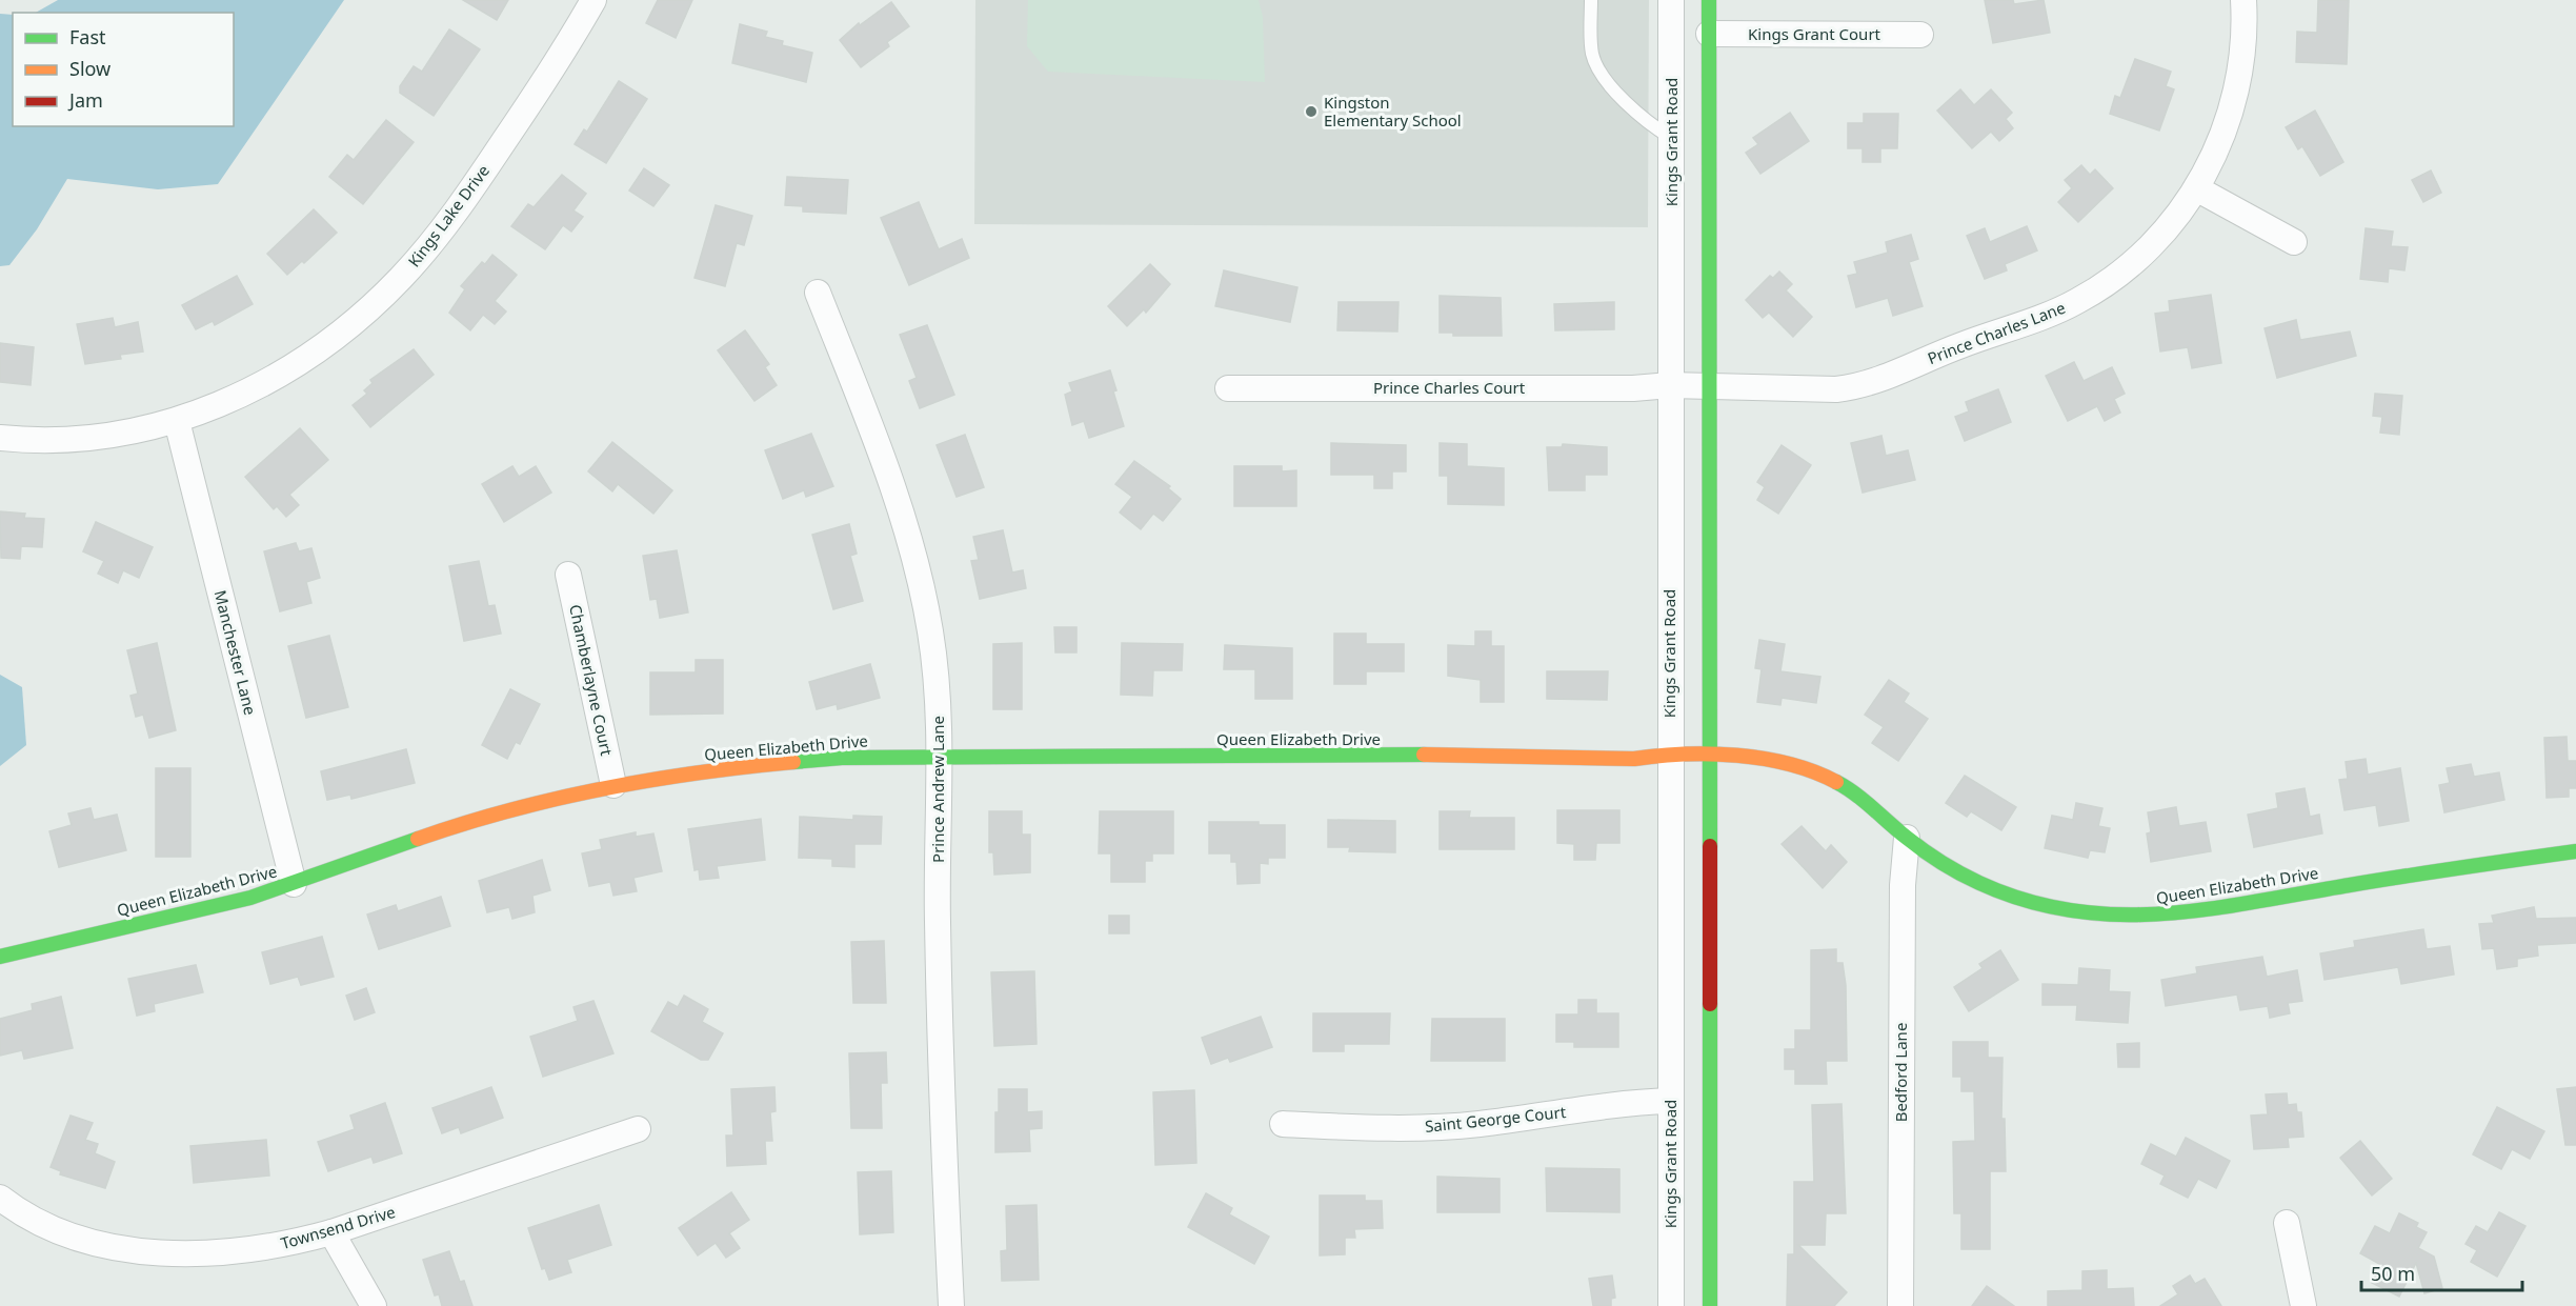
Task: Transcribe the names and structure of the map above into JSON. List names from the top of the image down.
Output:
{
  "streets": {
    "street": [
      "Kings Grant Court",
      "Kings Grant Road",
      "Kings Lake Drive",
      "Prince Charles Lane",
      "Prince Charles Court",
      "Manchester Lane",
      "Chamberlayne Court",
      "Queen Elizabeth Drive",
      "Prince Andrew Lane",
      "Bedford Lane",
      "Saint George Court",
      "Townsend Drive"
    ]
  },
  "crossings": [
    ["Kings Grant Road", "Prince Charles Lane"],
    ["Kings Grant Road", "Prince Charles Court"],
    ["Kings Grant Road", "Queen Elizabeth Drive"],
    ["Kings Grant Road", "Saint George Court"],
    ["Kings Lake Drive", "Manchester Lane"],
    ["Prince Charles Lane", "Prince Charles Court"],
    ["Manchester Lane", "Queen Elizabeth Drive"],
    ["Chamberlayne Court", "Queen Elizabeth Drive"],
    ["Queen Elizabeth Drive", "Prince Andrew Lane"],
    ["Queen Elizabeth Drive", "Bedford Lane"]
  ],
  "places": ["Kingston Elementary School"],
  "legend": ["Fast", "Slow", "Jam"],
  "scale_bar": "50 m"
}
